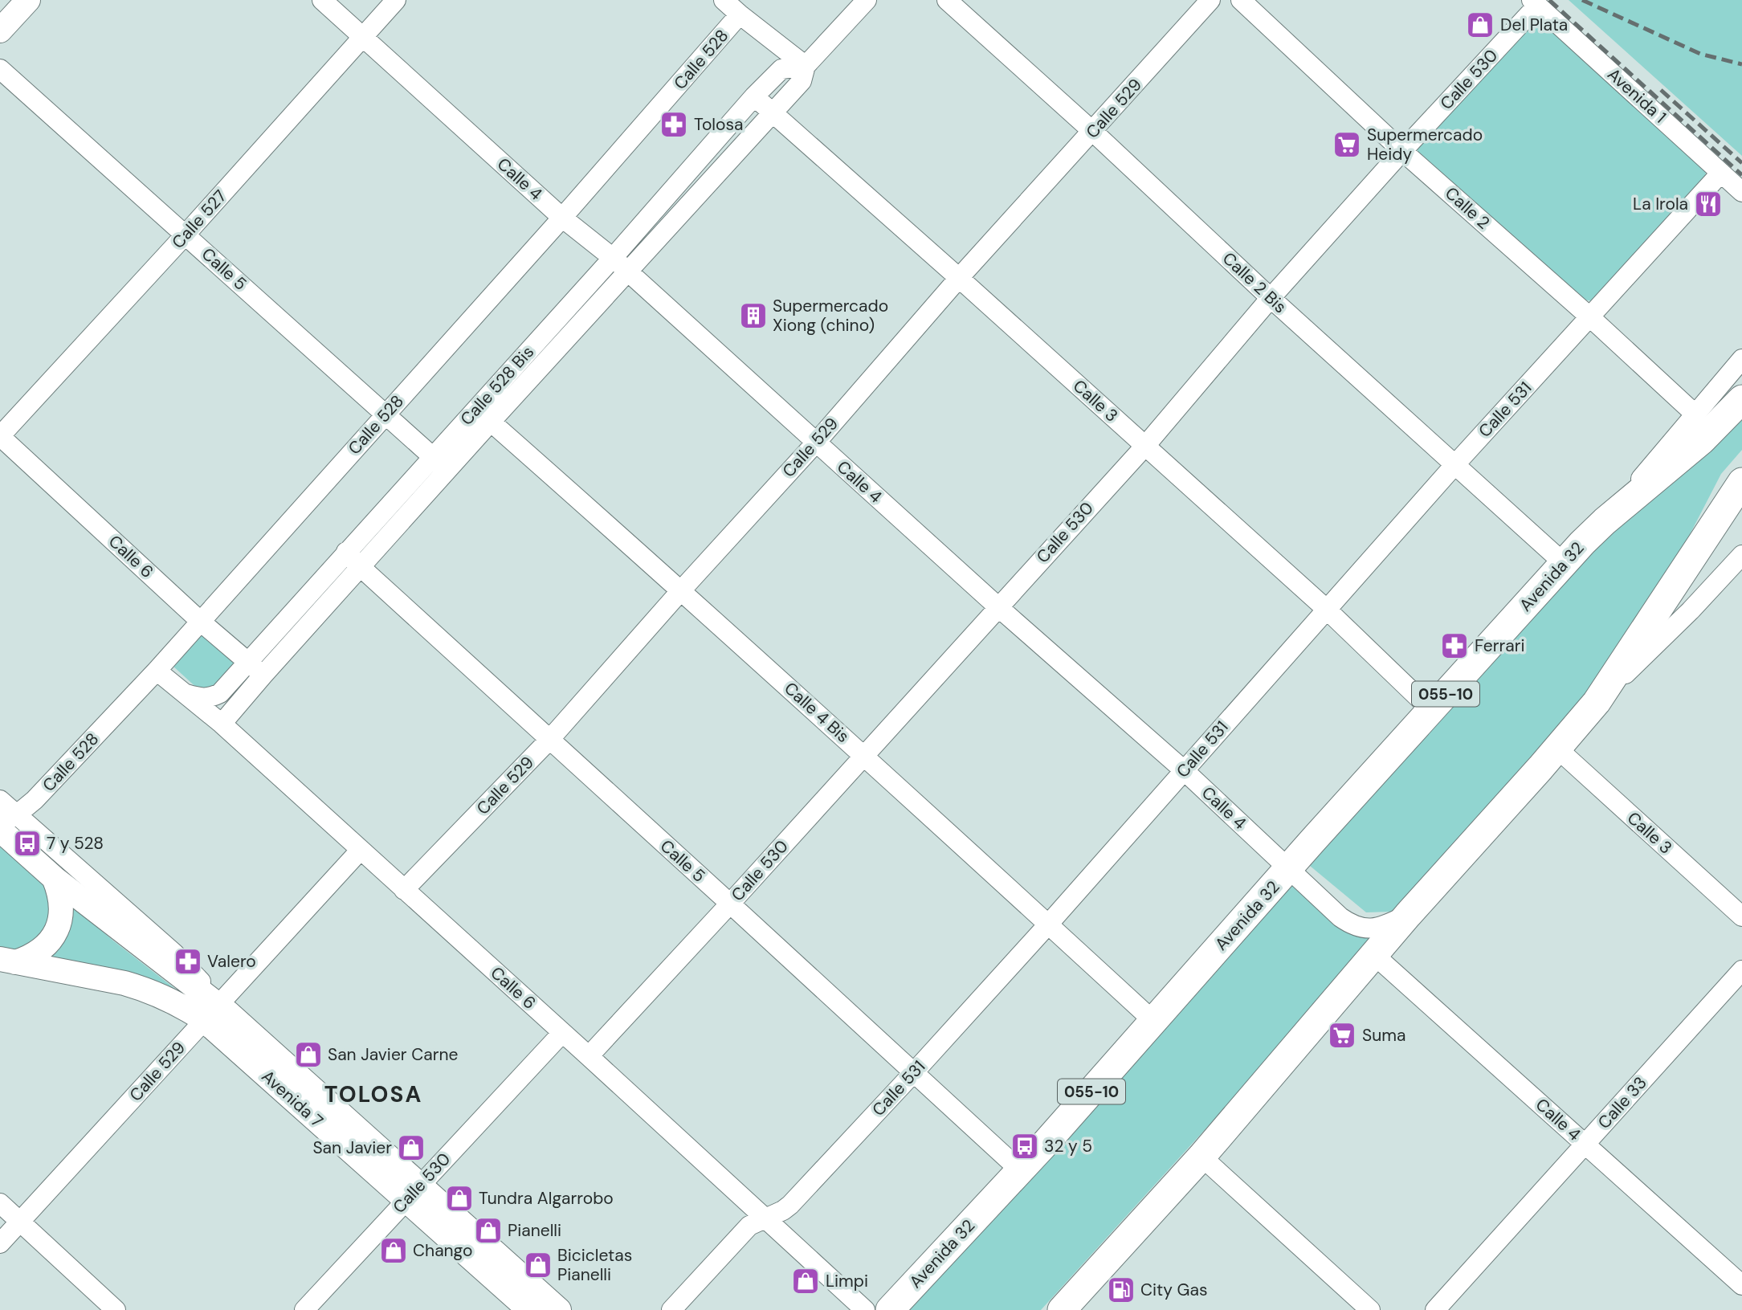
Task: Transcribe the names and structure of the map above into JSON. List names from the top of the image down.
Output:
{
  "streets": {
    "highway": ["Avenida 32", "055-10"],
    "main road": ["Avenida 7"],
    "street": [
      "Calle 528",
      "Calle 530",
      "Avenida 1",
      "Calle 529",
      "Calle 4",
      "Calle 2",
      "Calle 527",
      "Calle 5",
      "Calle 2 Bis",
      "Calle 528 Bis",
      "Calle 3",
      "Calle 531",
      "Calle 6",
      "Calle 4 Bis",
      "Calle 33"
    ]
  },
  "crossings": [
    ["Calle 528", "Calle 4"],
    ["Calle 528", "Calle 5"],
    ["Calle 528", "Calle 6"],
    ["Calle 528", "Avenida 7"],
    ["Calle 530", "Avenida 1"],
    ["Calle 530", "Calle 4"],
    ["Calle 530", "Calle 2"],
    ["Calle 530", "Calle 5"],
    ["Calle 530", "Calle 2 Bis"],
    ["Calle 530", "Calle 3"],
    ["Calle 530", "Calle 6"],
    ["Calle 530", "Calle 4 Bis"],
    ["Calle 530", "Avenida 7"],
    ["Avenida 1", "Calle 531"],
    ["Calle 529", "Calle 4"],
    ["Calle 529", "Calle 5"],
    ["Calle 529", "Calle 2 Bis"],
    ["Calle 529", "Calle 3"],
    ["Calle 529", "Calle 6"],
    ["Calle 529", "Calle 4 Bis"],
    ["Calle 529", "Avenida 7"],
    ["Calle 4", "Calle 527"],
    ["Calle 4", "Calle 528 Bis"],
    ["Calle 4", "Calle 531"],
    ["Calle 4", "Avenida 32"],
    ["Calle 4", "Calle 33"],
    ["Calle 2", "Calle 531"],
    ["Calle 2", "Avenida 32"],
    ["Calle 527", "Calle 5"],
    ["Calle 527", "Calle 6"],
    ["Calle 5", "Calle 528 Bis"],
    ["Calle 5", "Calle 531"],
    ["Calle 5", "Avenida 32"],
    ["Calle 2 Bis", "Calle 531"],
    ["Calle 2 Bis", "Avenida 32"],
    ["Calle 528 Bis", "Calle 3"],
    ["Calle 528 Bis", "Calle 6"],
    ["Calle 528 Bis", "Calle 4 Bis"],
    ["Calle 3", "Calle 531"],
    ["Calle 3", "Avenida 32"],
    ["Calle 531", "Calle 6"],
    ["Calle 531", "Calle 4 Bis"],
    ["Avenida 32", "Calle 4 Bis"]
  ],
  "districts": ["TOLOSA"],
  "places": {
    "shop": [
      "Del Plata",
      "San Javier Carne",
      "San Javier",
      "Tundra Algarrobo",
      "Pianelli",
      "Chango",
      "Bicicletas Pianelli",
      "Limpi"
    ],
    "pharmacy": ["Tolosa", "Ferrari", "Valero"],
    "supermarket": ["Supermercado Heidy", "Suma"],
    "restaurant": ["La Irola"],
    "building": ["Supermercado Xiong (chino)"],
    "bus stop": ["7 y 528", "32 y 5"],
    "fuel station": ["City Gas"]
  }
}
